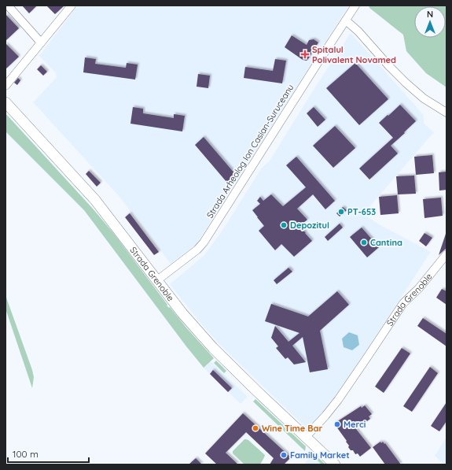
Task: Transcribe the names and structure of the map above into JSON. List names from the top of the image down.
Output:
{
  "streets": {
    "main road": ["Strada Grenoble"],
    "street": ["Strada Arheolog Ion Casian-Suruceanu"]
  },
  "crossings": [
    ["Strada Arheolog Ion Casian-Suruceanu", "Strada Grenoble"]
  ],
  "places": {
    "health": ["Spitalul Polivalent Novamed"],
    "other": [
      "PT-653",
      "Depozitul",
      "Cantina",
      "Merci",
      "Wine Time Bar",
      "Family Market"
    ]
  },
  "scale_bar": "100 m",
  "north": "top"
}
